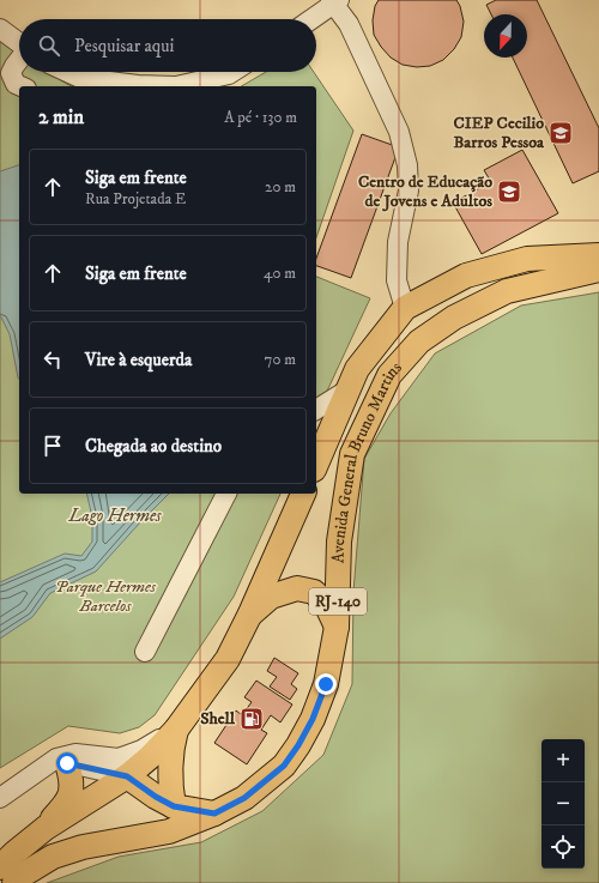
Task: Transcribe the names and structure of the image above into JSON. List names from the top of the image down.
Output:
{
  "streets": {
    "main road": ["Avenida General Bruno Martins", "RJ-140"]
  },
  "water": ["Lago Hermes"],
  "parks": ["Parque Hermes Barcelos"],
  "places": {
    "school or university": ["CIEP Cecilio Barros Pessoa", "Centro de Educação de Jovens e Adultos"],
    "fuel station": ["Shell"]
  },
  "north": "bottom",
  "page": {
    "search": "Pesquisar aqui",
    "heading": ["2 min", "A pé · 130 m"],
    "list": [
      ["Siga em frente", "Rua Projetada E", "20 m"],
      ["Siga em frente", "40 m"],
      ["Vire à esquerda", "70 m"],
      "Chegada ao destino"
    ],
    "map_buttons": ["+", "−"]
  }
}
